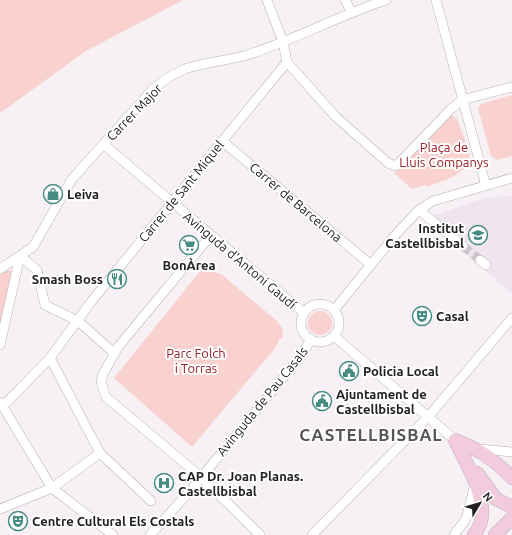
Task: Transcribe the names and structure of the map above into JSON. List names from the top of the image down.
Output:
{
  "streets": {
    "street": [
      "Carrer Major",
      "Carrer de Sant Miquel",
      "Carrer de Barcelona",
      "Avinguda d'Antoni Gaudí",
      "Avinguda de Pau Casals"
    ]
  },
  "crossings": [
    ["Carrer Major", "Avinguda d'Antoni Gaudí"],
    ["Carrer de Sant Miquel", "Carrer de Barcelona"],
    ["Carrer de Sant Miquel", "Avinguda d'Antoni Gaudí"],
    ["Avinguda d'Antoni Gaudí", "Avinguda de Pau Casals"]
  ],
  "districts": ["CASTELLBISBAL"],
  "parks": ["Plaça de Lluis Companys", "Parc Folch i Torras"],
  "places": {
    "shop": ["Leiva"],
    "school or university": ["Institut Castellbisbal"],
    "supermarket": ["BonÀrea"],
    "restaurant": ["Smash Boss"],
    "theatre": ["Casal", "Centre Cultural Els Costals"],
    "public building": ["Policia Local", "Ajuntament de Castellbisbal"],
    "hospital": ["CAP Dr. Joan Planas. Castellbisbal"]
  },
  "north": "top right"
}
